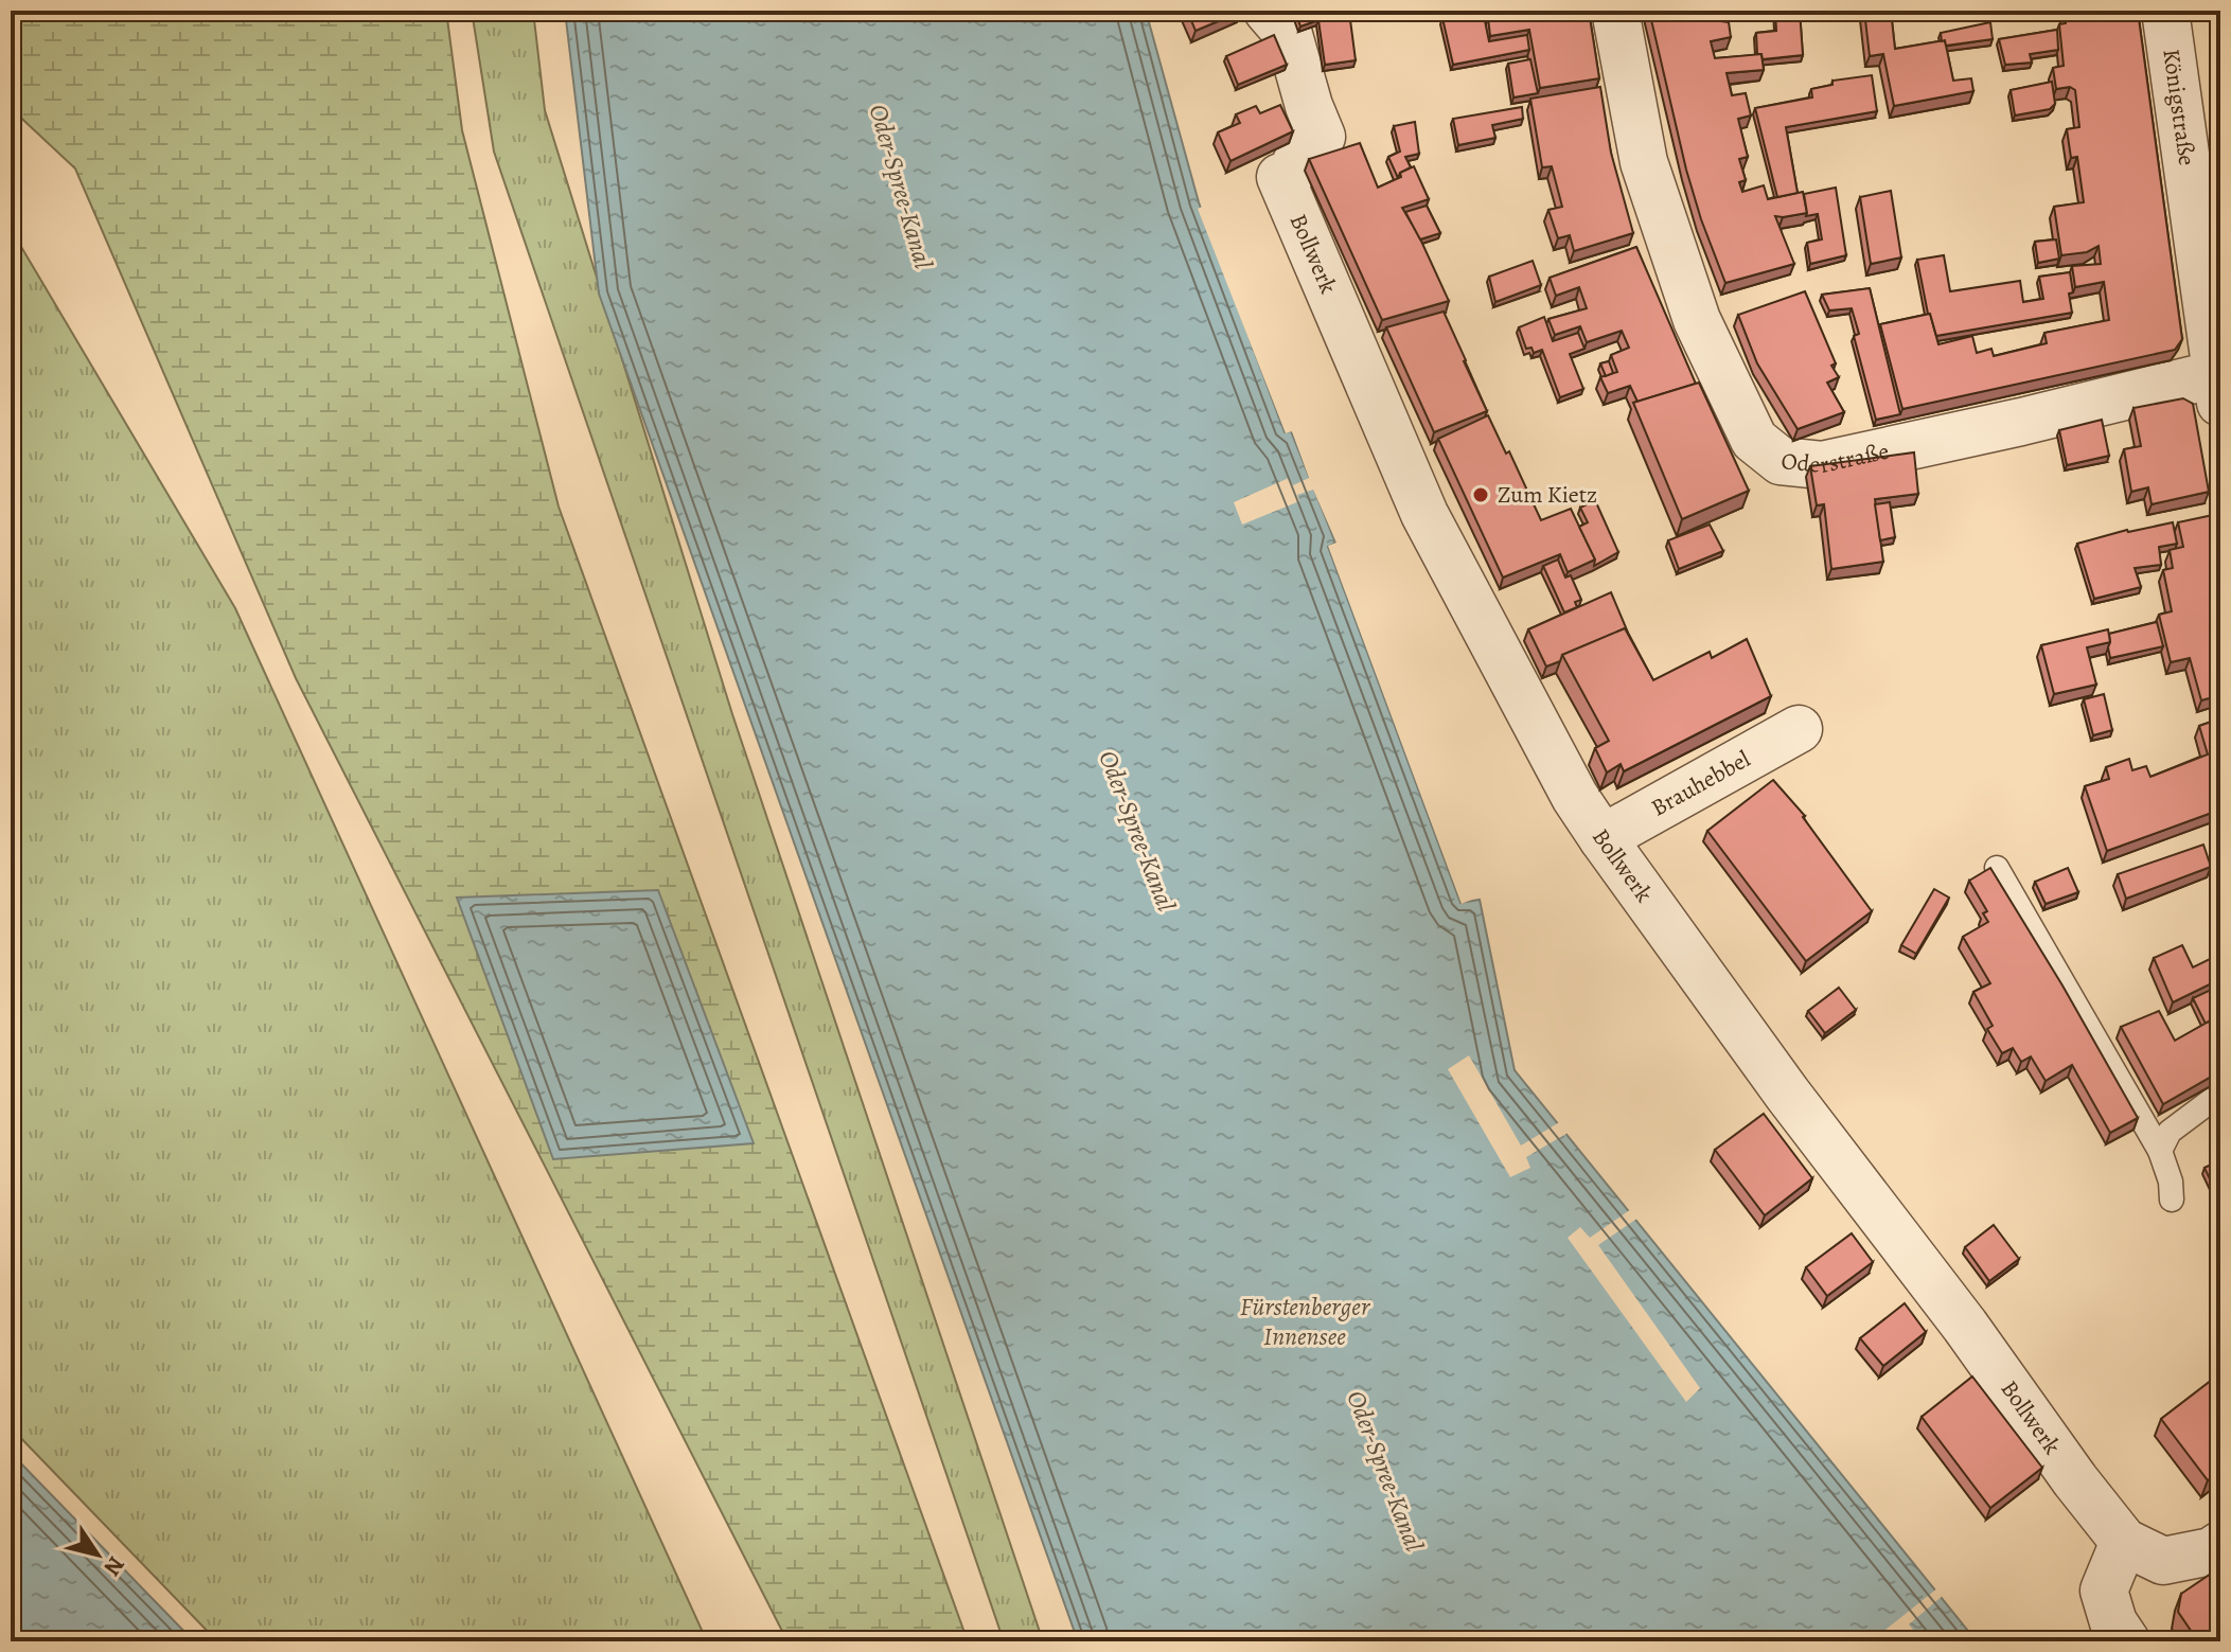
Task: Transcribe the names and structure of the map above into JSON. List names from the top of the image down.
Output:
{
  "streets": {
    "street": [
      "Königstraße",
      "Bollwerk",
      "Oderstraße",
      "Brauhebbel"
    ]
  },
  "crossings": [
    ["Königstraße", "Oderstraße"],
    ["Bollwerk", "Brauhebbel"]
  ],
  "water": ["Oder-Spree-Kanal", "Fürstenberger Innensee"],
  "places": ["Zum Kietz"],
  "north": "bottom right"
}
